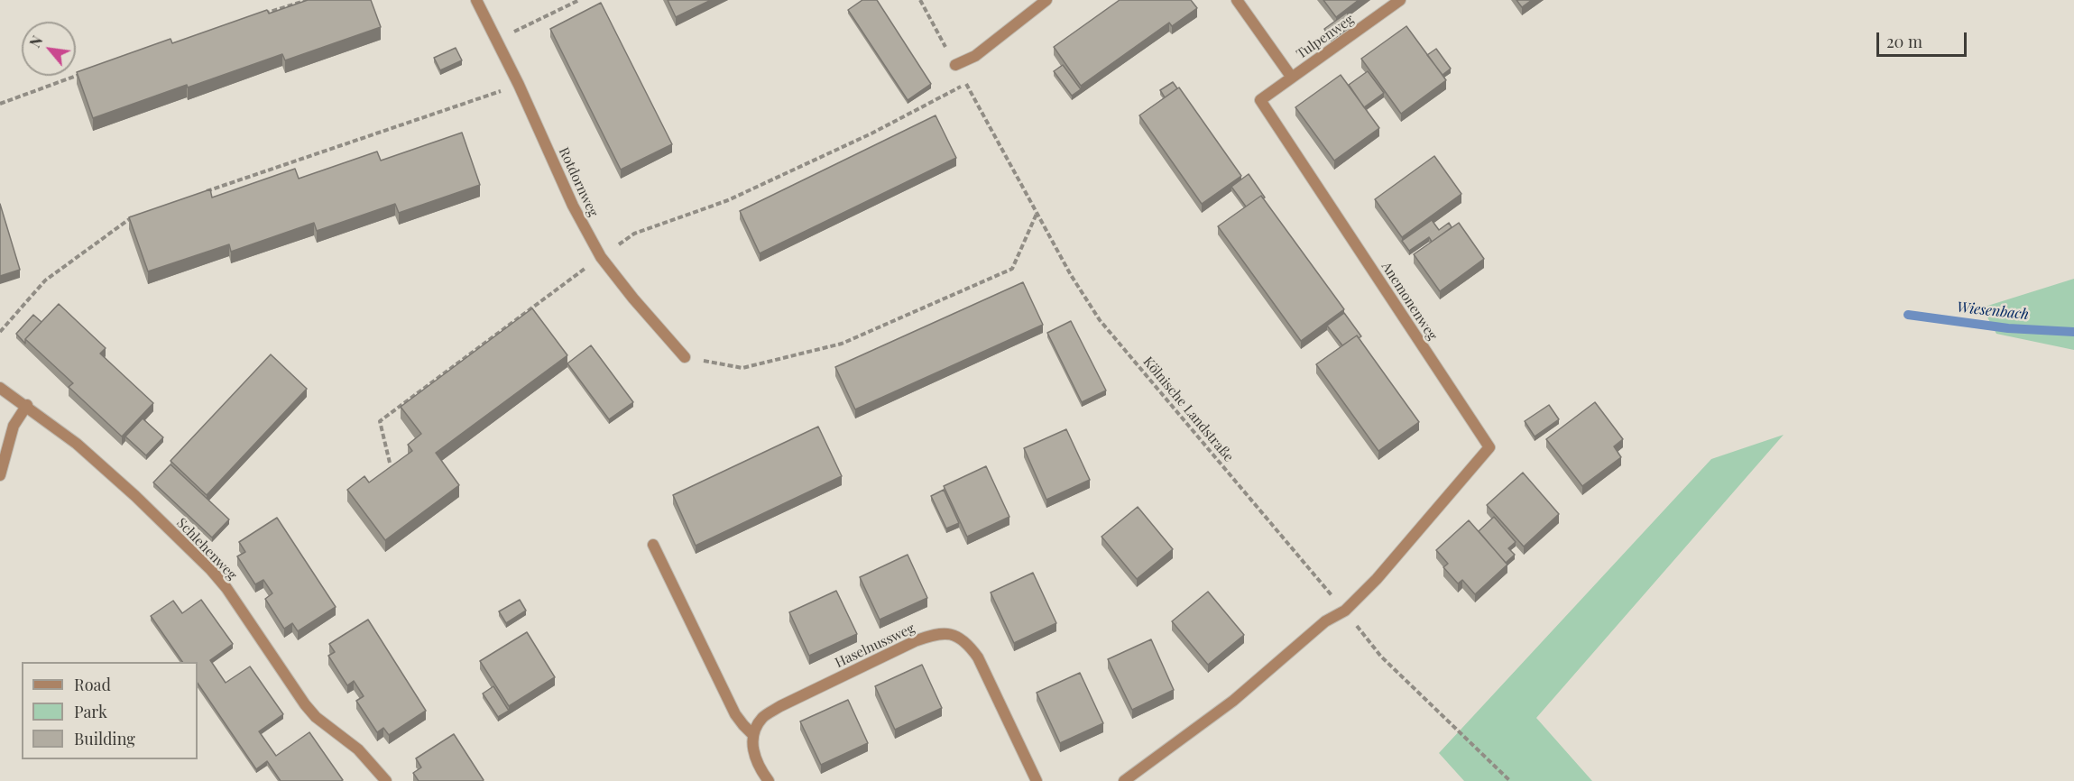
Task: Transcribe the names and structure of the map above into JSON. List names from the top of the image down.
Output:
{
  "streets": {
    "street": [
      "Tulpenweg",
      "Rotdornweg",
      "Anemonenweg",
      "Schlehenweg",
      "Haselnussweg"
    ],
    "path": ["Kölnische Landstraße"]
  },
  "crossings": [
    ["Tulpenweg", "Anemonenweg"],
    ["Anemonenweg", "Kölnische Landstraße"]
  ],
  "water": ["Wiesenbach"],
  "legend": ["Road", "Park", "Building"],
  "scale_bar": "20 m",
  "north": "top left"
}
